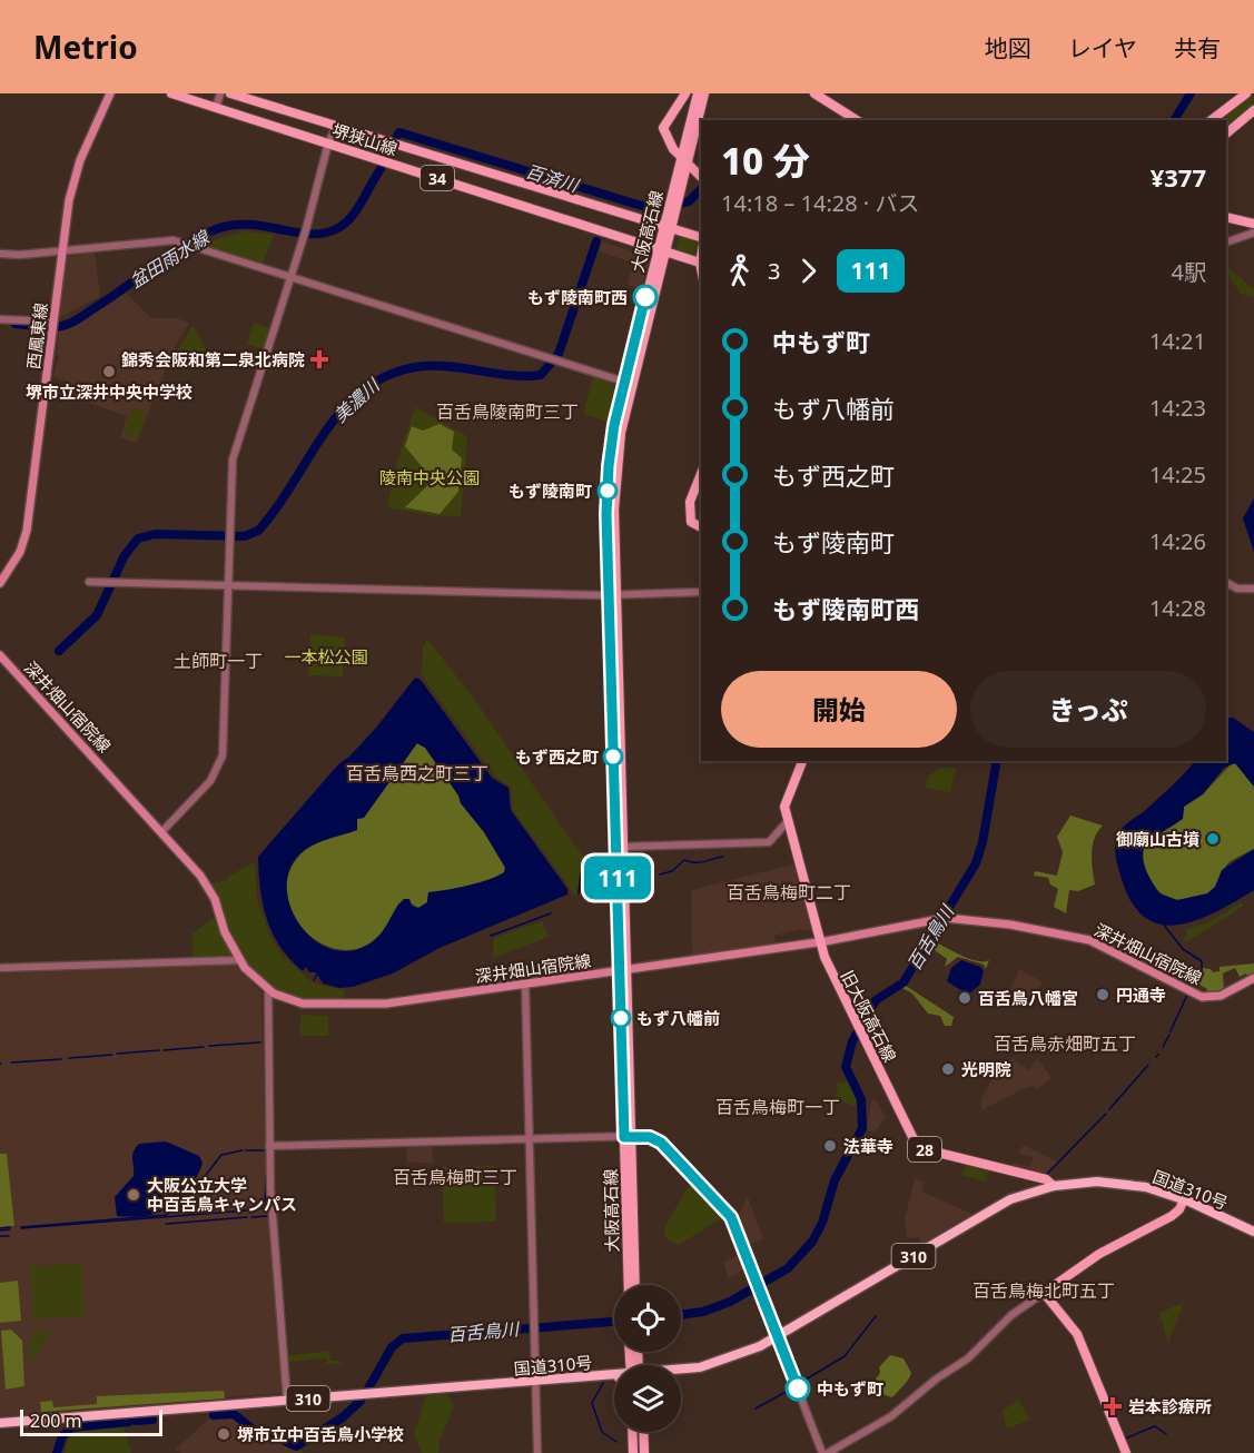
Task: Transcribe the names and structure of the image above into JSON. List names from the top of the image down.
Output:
{
  "streets": {
    "highway": ["国道310号", "310"],
    "main road": [
      "堺狭山線",
      "34",
      "大阪高石線",
      "西鳳東線",
      "深井畑山宿院線",
      "旧大阪高石線",
      "28"
    ]
  },
  "crossings": [
    ["堺狭山線", "大阪高石線"],
    ["大阪高石線", "深井畑山宿院線"],
    ["深井畑山宿院線", "旧大阪高石線"],
    ["旧大阪高石線", "国道310号"]
  ],
  "districts": [
    "百舌鳥陵南町三丁",
    "土師町一丁",
    "百舌鳥西之町三丁",
    "百舌鳥梅町二丁",
    "百舌鳥赤畑町五丁",
    "百舌鳥梅町一丁",
    "百舌鳥梅町三丁",
    "百舌鳥梅北町五丁"
  ],
  "water": [
    "百済川",
    "盆田雨水線",
    "美濃川",
    "百舌鳥川"
  ],
  "parks": ["陵南中央公園", "一本松公園"],
  "places": {
    "other": [
      "もず陵南町西",
      "堺市立深井中央中学校",
      "もず陵南町",
      "もず西之町",
      "御廟山古墳",
      "円通寺",
      "百舌鳥八幡宮",
      "もず八幡前",
      "光明院",
      "法華寺",
      "大阪公立大学 中百舌鳥キャンパス",
      "中もず町",
      "堺市立中百舌鳥小学校"
    ],
    "health": ["錦秀会阪和第二泉北病院", "岩本診療所"]
  },
  "lines": ["bus line 111"],
  "scale_bar": "200 m",
  "page": {
    "header": "Metrio",
    "nav": ["地図", "レイヤ", "共有"],
    "on_map": "111",
    "heading": ["10 分", "14:18 – 14:28 · バス", "¥377"],
    "legs": ["3", "111", "4駅"],
    "list": [
      {
        "name": "中もず町",
        "value": "14:21"
      },
      {
        "name": "もず八幡前",
        "value": "14:23"
      },
      {
        "name": "もず西之町",
        "value": "14:25"
      },
      {
        "name": "もず陵南町",
        "value": "14:26"
      },
      {
        "name": "もず陵南町西",
        "value": "14:28"
      }
    ],
    "buttons": ["開始", "きっぷ"],
    "scale": "200 m"
  }
}
